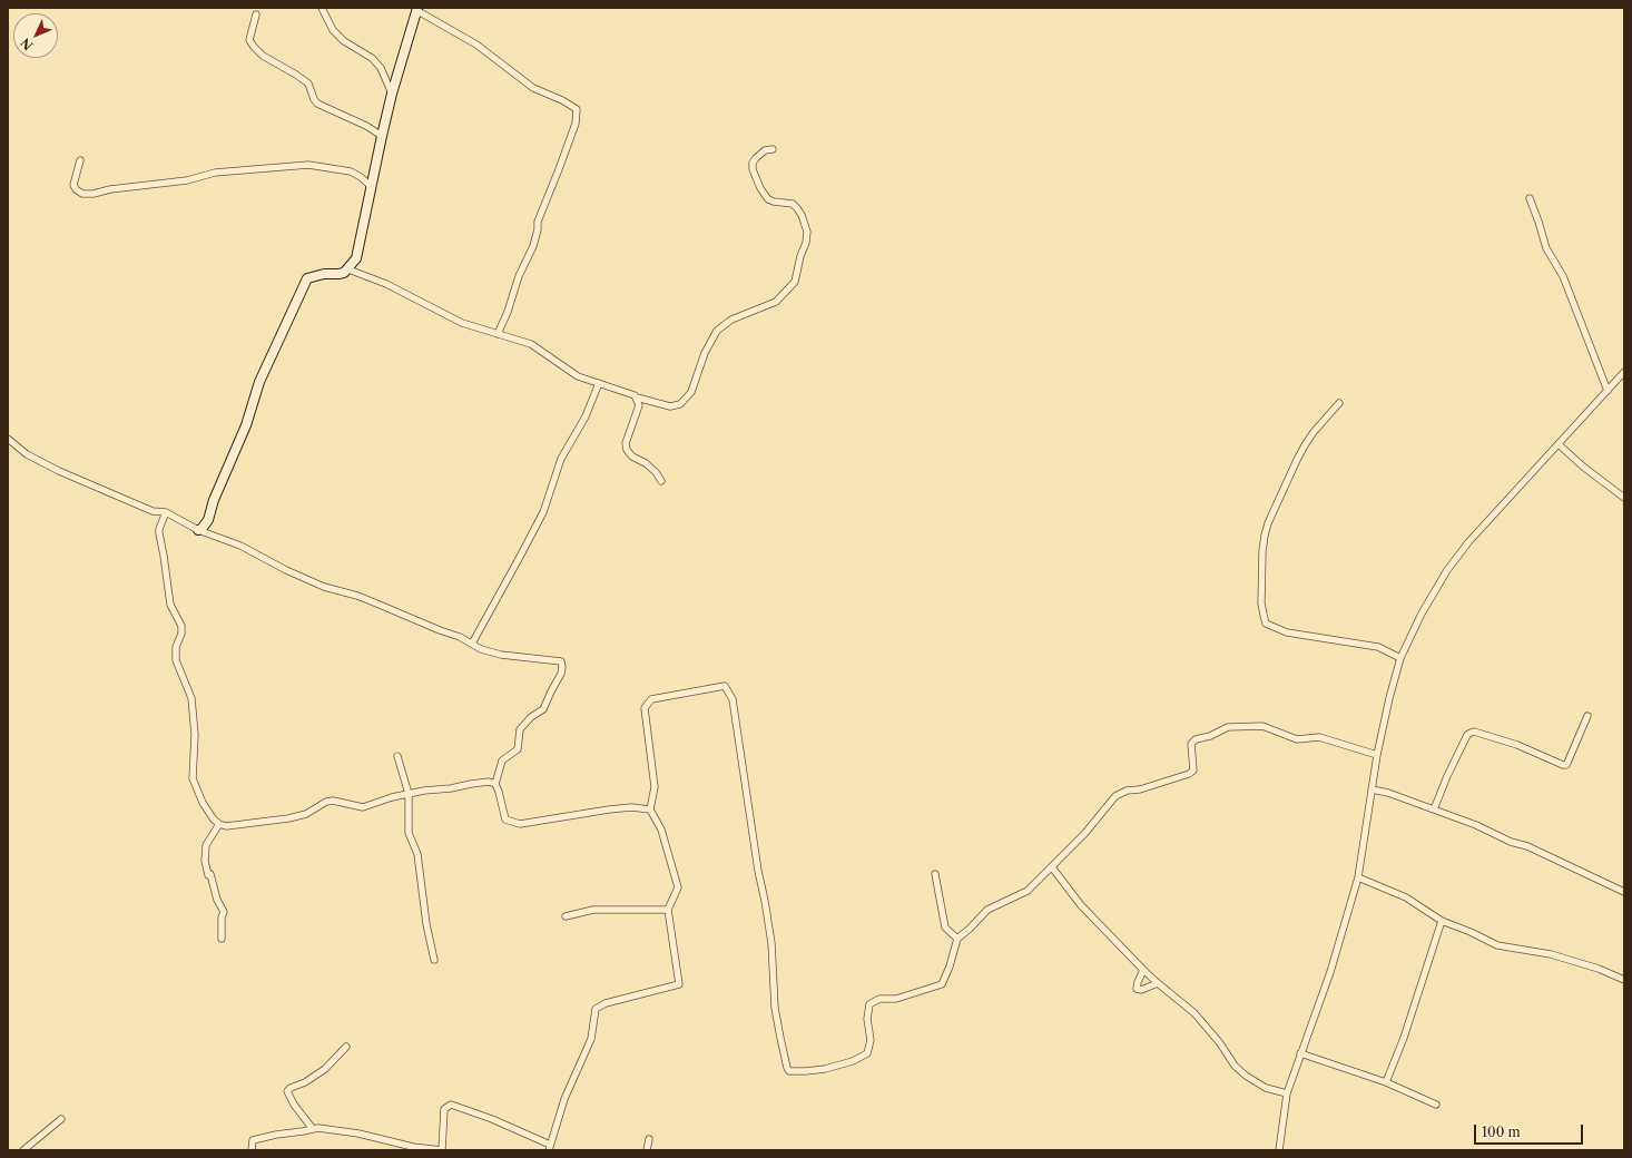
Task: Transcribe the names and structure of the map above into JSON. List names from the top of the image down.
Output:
{
  "scale_bar": "100 m",
  "north": "bottom left"
}
